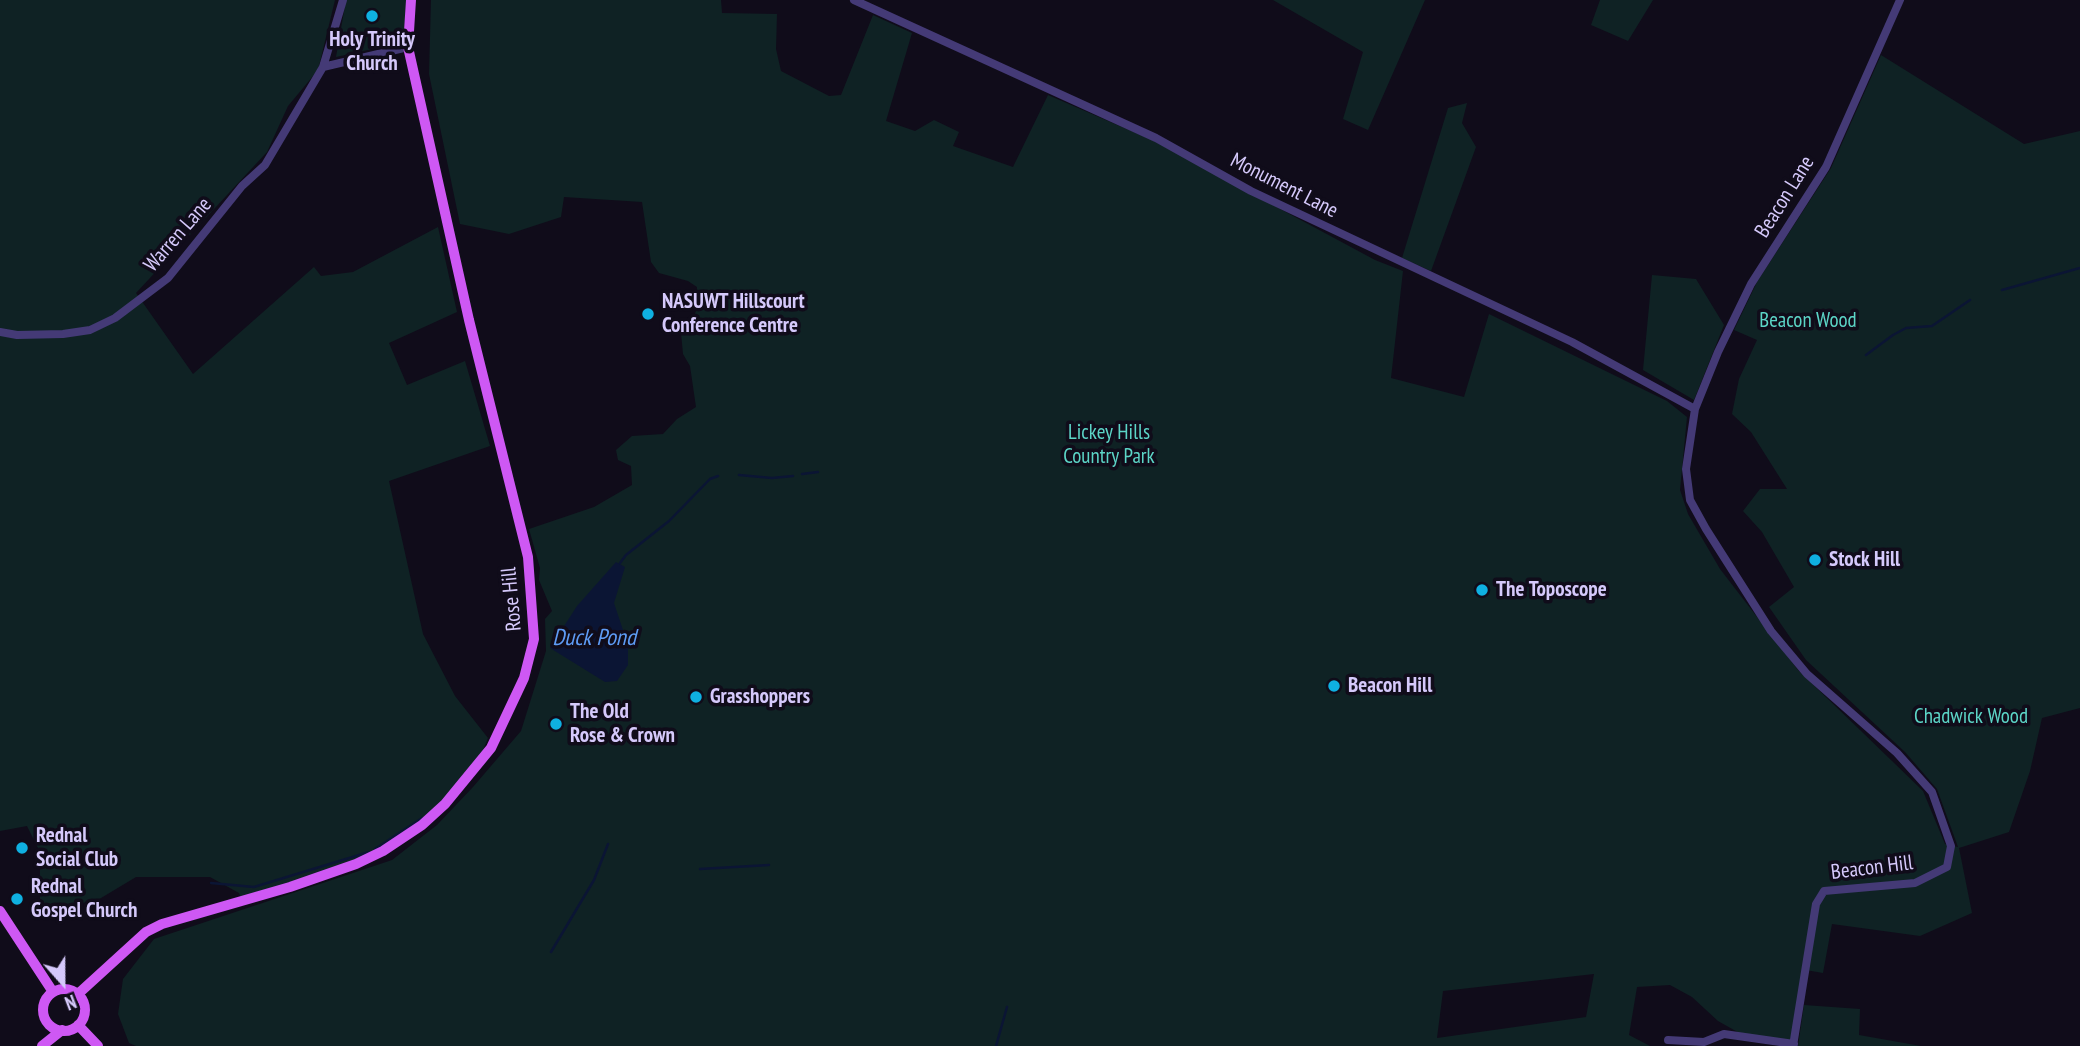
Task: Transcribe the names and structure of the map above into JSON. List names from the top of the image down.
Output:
{
  "streets": {
    "main road": ["Rose Hill"],
    "street": [
      "Monument Lane",
      "Beacon Lane",
      "Warren Lane",
      "Beacon Hill"
    ]
  },
  "crossings": [
    ["Monument Lane", "Beacon Lane"],
    ["Monument Lane", "Beacon Hill"],
    ["Beacon Lane", "Beacon Hill"]
  ],
  "water": ["Duck Pond"],
  "parks": ["Beacon Wood", "Lickey Hills Country Park", "Chadwick Wood"],
  "places": [
    "Holy Trinity Church",
    "NASUWT Hillscourt Conference Centre",
    "Stock Hill",
    "The Toposcope",
    "Beacon Hill",
    "Grasshoppers",
    "The Old Rose & Crown",
    "Rednal Social Club",
    "Rednal Gospel Church"
  ],
  "north": "bottom"
}
